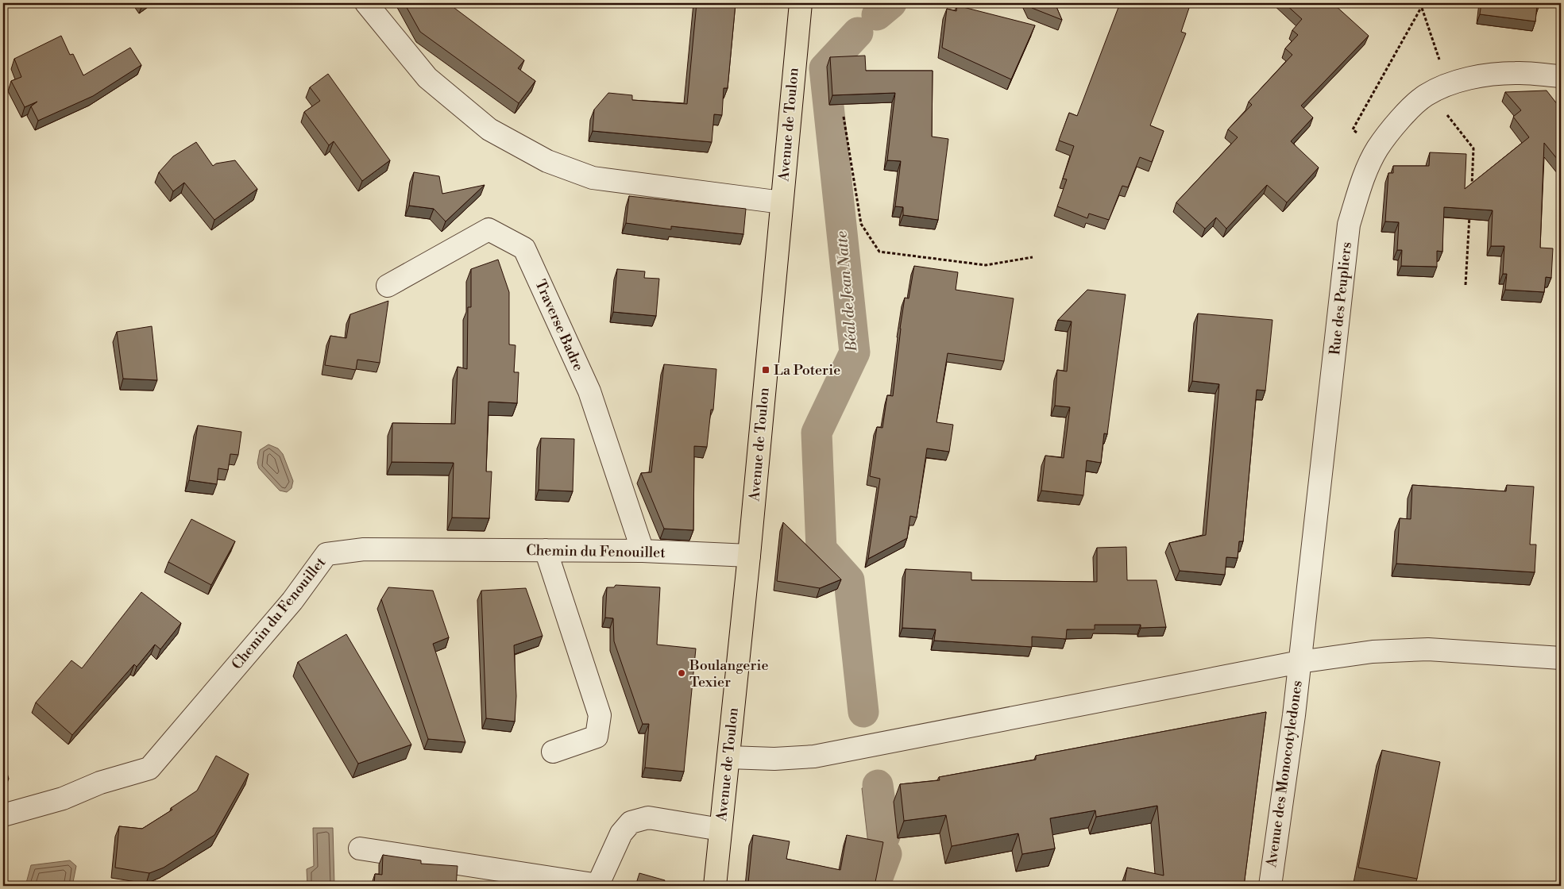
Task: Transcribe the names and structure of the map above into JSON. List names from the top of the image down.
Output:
{
  "streets": {
    "main road": ["Avenue de Toulon"],
    "street": [
      "Rue des Peupliers",
      "Traverse Badre",
      "Chemin du Fenouillet",
      "Avenue des Monocotyledones"
    ]
  },
  "crossings": [
    ["Avenue de Toulon", "Chemin du Fenouillet"],
    ["Rue des Peupliers", "Avenue des Monocotyledones"],
    ["Traverse Badre", "Chemin du Fenouillet"]
  ],
  "water": ["Béal de Jean Natte"],
  "places": {
    "transit": ["La Poterie"],
    "other": ["Boulangerie Texier"]
  }
}
